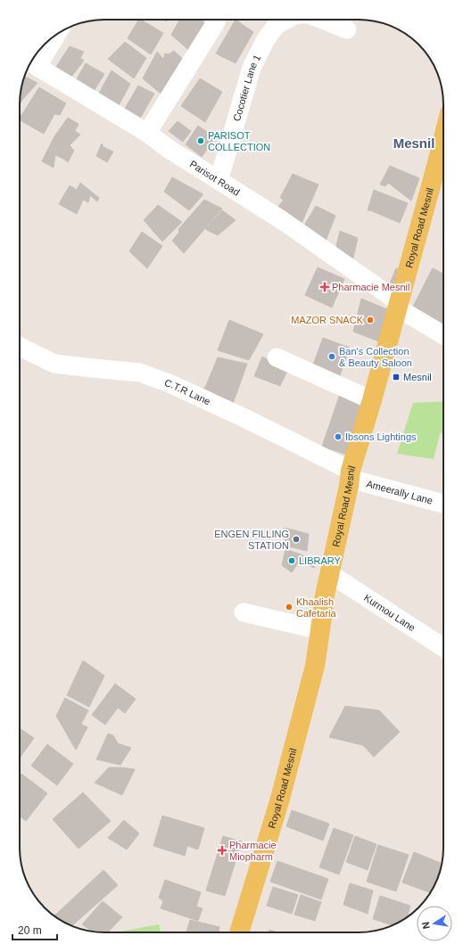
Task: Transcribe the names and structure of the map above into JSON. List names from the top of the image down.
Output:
{
  "streets": {
    "main road": ["Royal Road Mesnil"],
    "street": [
      "Cocotier Lane 1",
      "Parisot Road",
      "C.T.R Lane",
      "Ameerally Lane",
      "Kurmou Lane"
    ]
  },
  "crossings": [
    ["Cocotier Lane 1", "Parisot Road"],
    ["Parisot Road", "Royal Road Mesnil"],
    ["Royal Road Mesnil", "C.T.R Lane"],
    ["Royal Road Mesnil", "Ameerally Lane"],
    ["Royal Road Mesnil", "Kurmou Lane"],
    ["C.T.R Lane", "Ameerally Lane"]
  ],
  "districts": ["Mesnil"],
  "places": {
    "other": [
      "PARISOT COLLECTION",
      "MAZOR SNACK",
      "Ban's Collection & Beauty Saloon",
      "Ibsons Lightings",
      "ENGEN FILLING STATION",
      "LIBRARY",
      "Khaalish Cafetaria"
    ],
    "health": ["Pharmacie Mesnil", "Pharmacie Miopharm"],
    "transit": ["Mesnil"]
  },
  "scale_bar": "20 m",
  "north": "left"
}
